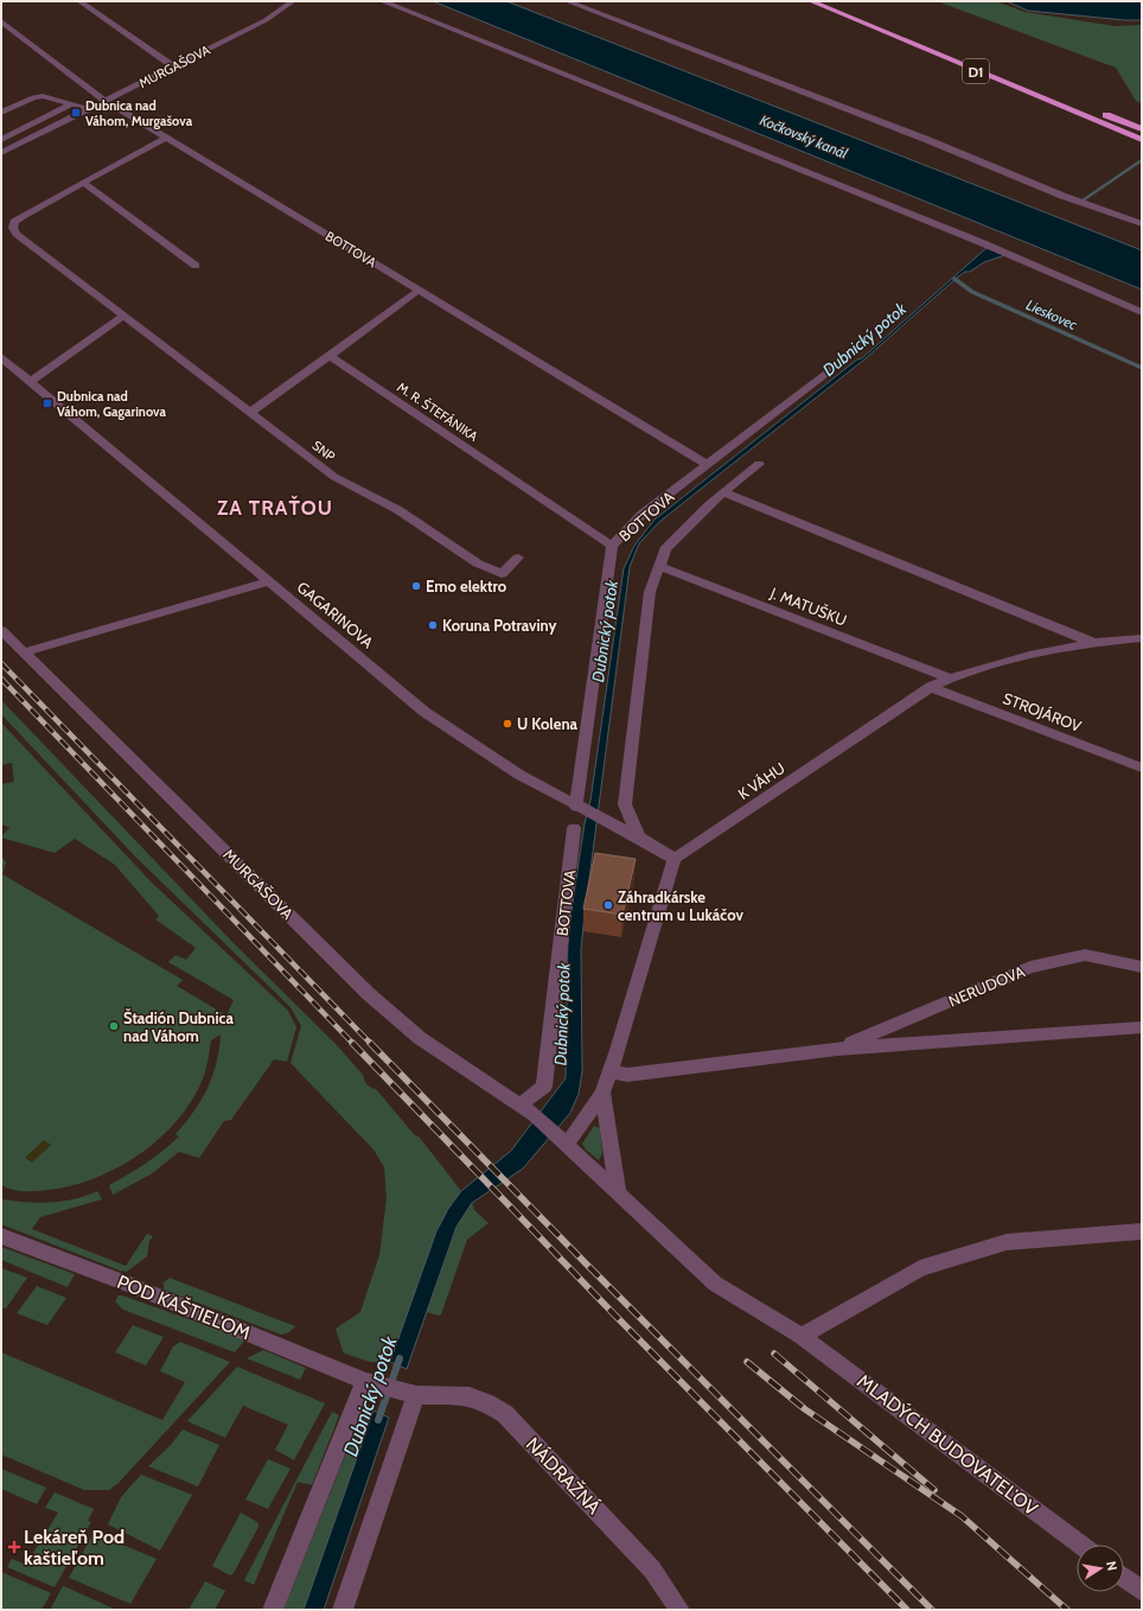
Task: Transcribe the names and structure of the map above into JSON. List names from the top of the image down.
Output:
{
  "streets": {
    "highway": ["D1"],
    "street": [
      "MURGAŠOVA",
      "BOTTOVA",
      "M. R. ŠTEFÁNIKA",
      "SNP",
      "J. MATUŠKU",
      "GAGARINOVA",
      "STROJÁROV",
      "K VÁHU",
      "NERUDOVA",
      "POD KAŠTIEĽOM",
      "MLADÝCH BUDOVATEĽOV",
      "NÁDRAŽNÁ"
    ]
  },
  "crossings": [
    ["MURGAŠOVA", "BOTTOVA"],
    ["MURGAŠOVA", "MLADÝCH BUDOVATEĽOV"],
    ["BOTTOVA", "M. R. ŠTEFÁNIKA"],
    ["BOTTOVA", "SNP"],
    ["BOTTOVA", "GAGARINOVA"],
    ["J. MATUŠKU", "K VÁHU"],
    ["GAGARINOVA", "K VÁHU"],
    ["STROJÁROV", "K VÁHU"],
    ["POD KAŠTIEĽOM", "NÁDRAŽNÁ"]
  ],
  "districts": ["ZA TRAŤOU"],
  "water": ["Kočkovský kanál", "Lieskovec", "Dubnický potok"],
  "places": {
    "transit": ["Dubnica nad Váhom, Murgašova", "Dubnica nad Váhom, Gagarinova"],
    "other": [
      "Emo elektro",
      "Koruna Potraviny",
      "U Kolena",
      "Záhradkárske centrum u Lukáčov",
      "Štadión Dubnica nad Váhom"
    ],
    "health": ["Lekáreň Pod kaštieľom"]
  },
  "north": "right"
}
